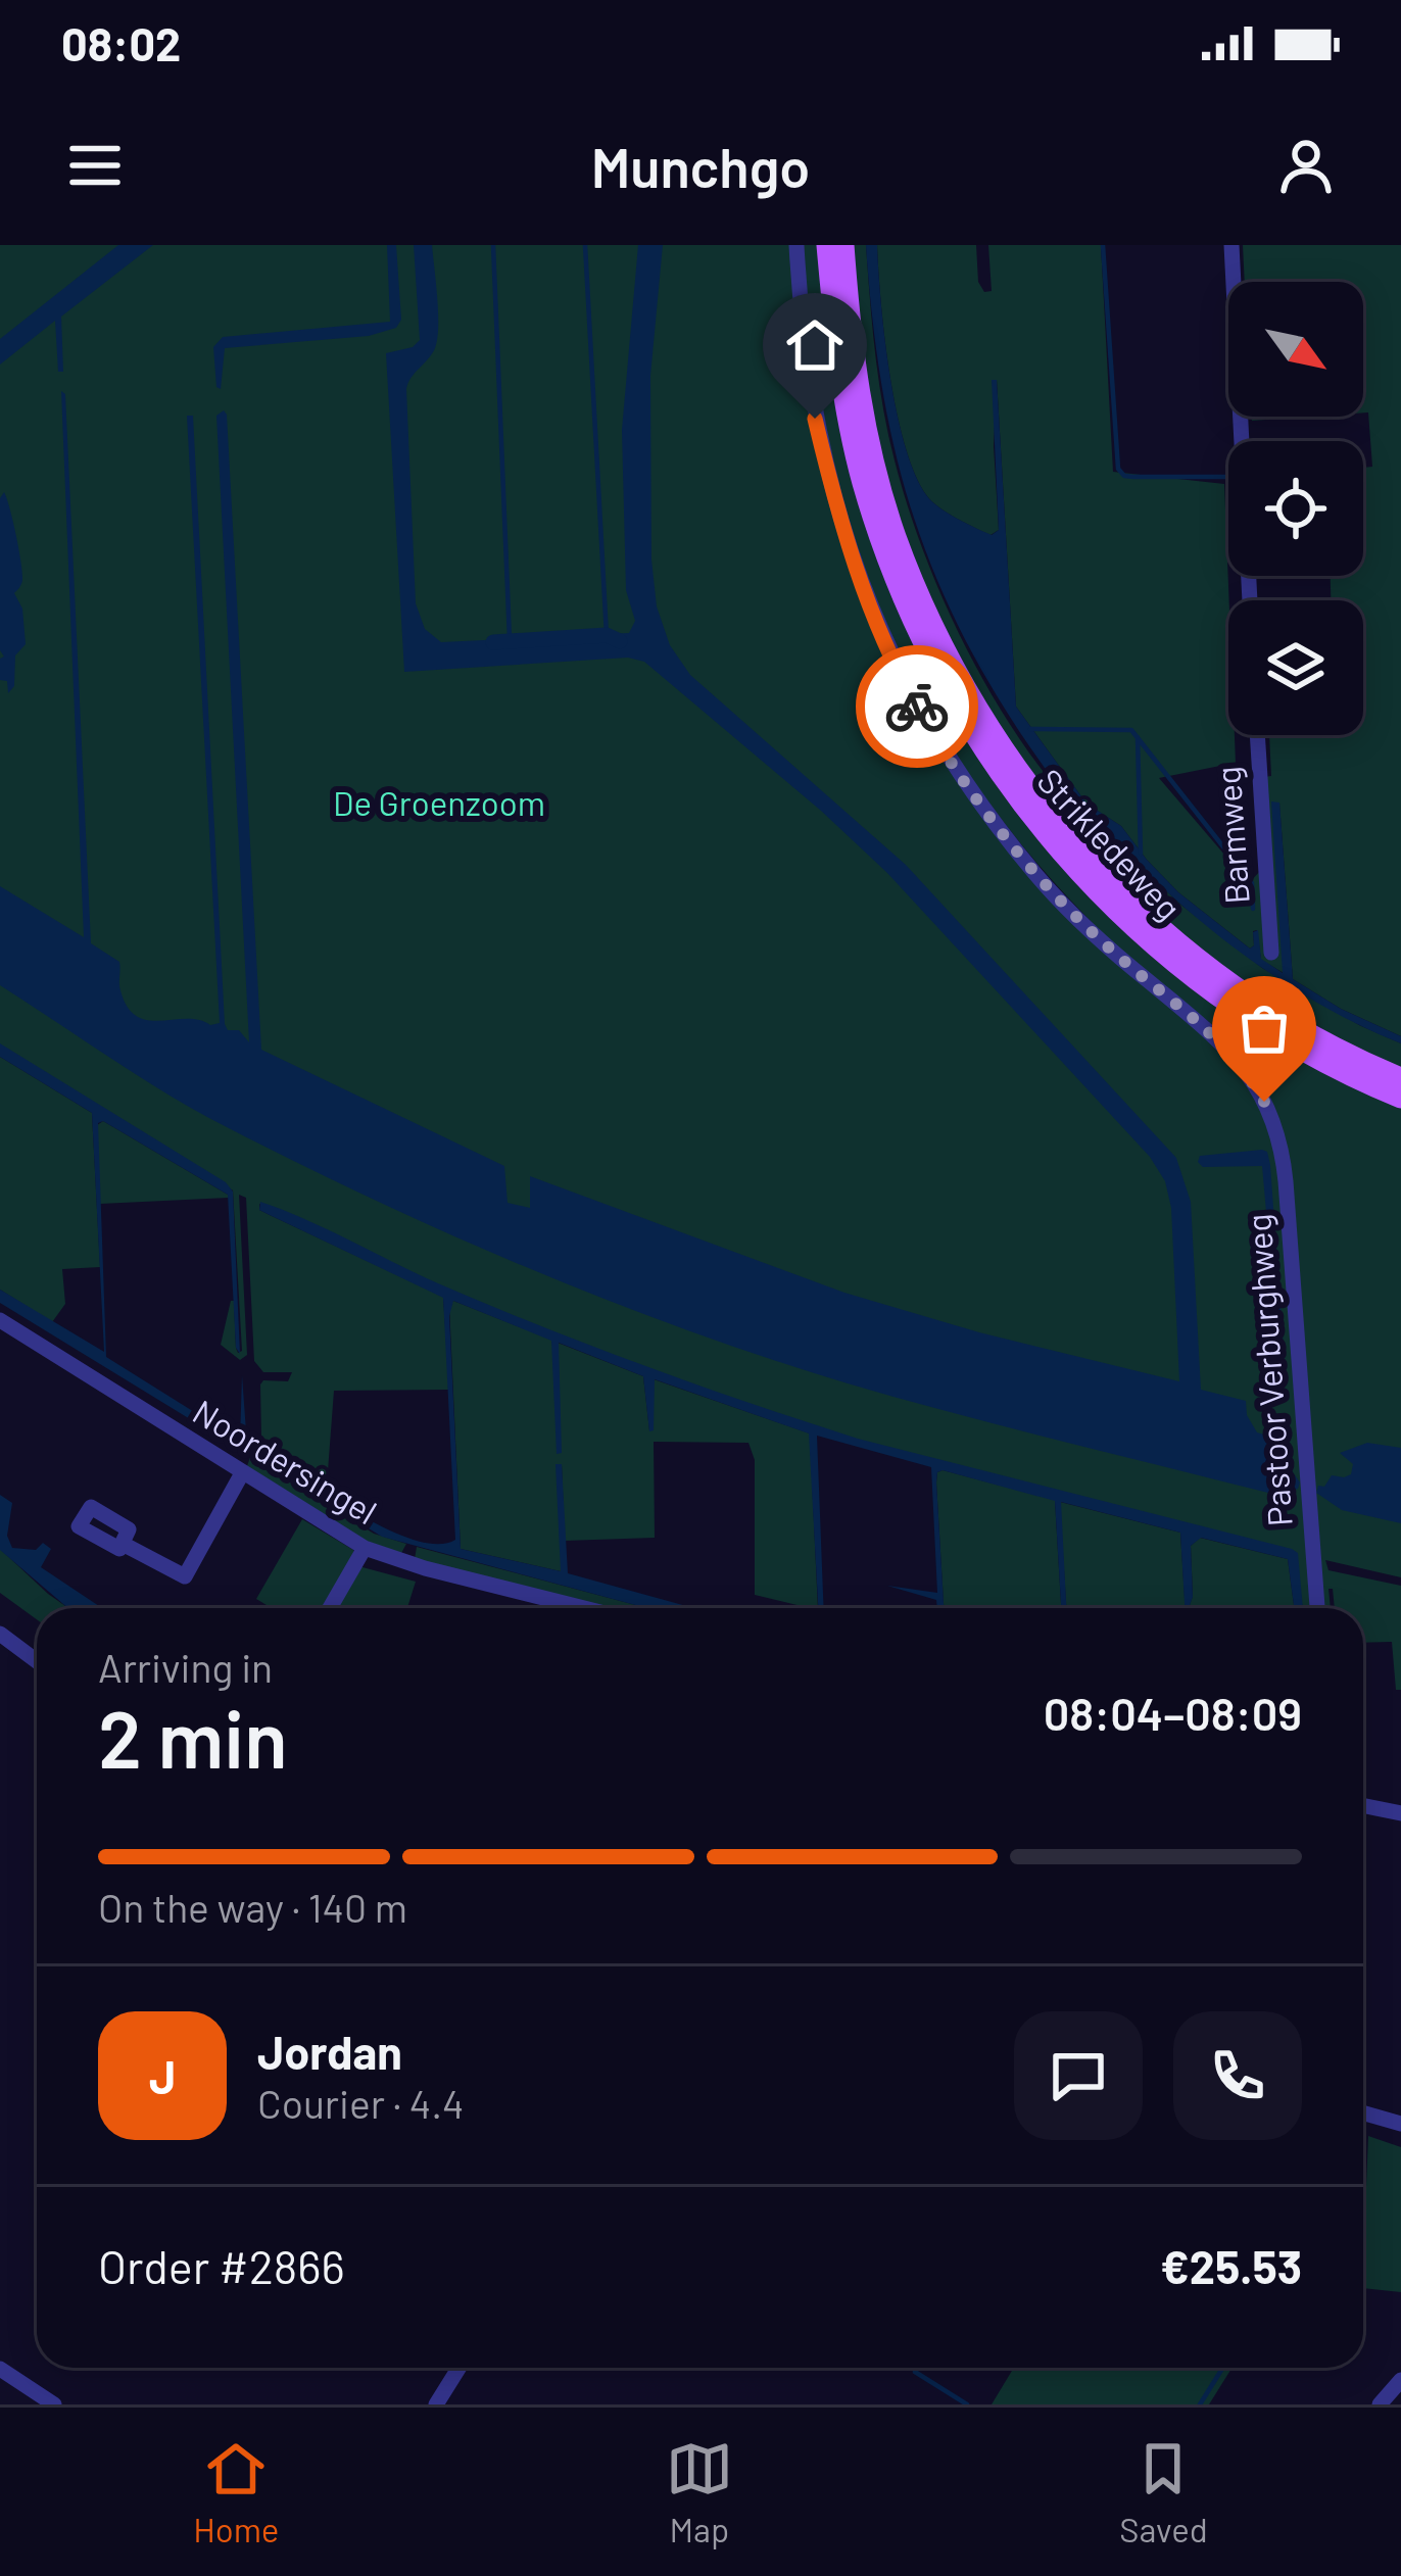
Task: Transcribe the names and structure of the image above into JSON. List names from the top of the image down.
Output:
{
  "streets": {
    "main road": ["Strikledeweg"],
    "street": ["Barmweg", "Pastoor Verburghweg", "Noordersingel"]
  },
  "parks": ["De Groenzoom"],
  "north": "bottom right",
  "page": {
    "status": "08:02",
    "header": "Munchgo",
    "heading": ["2 min", "Arriving in", "08:04–08:09"],
    "panel": [
      "Jordan",
      "Courier · 4.4",
      "Order #2866",
      "€25.53"
    ],
    "bar": "On the way · 140 m",
    "round": "J",
    "tabs": ["Home", "Map", "Saved"]
  }
}
